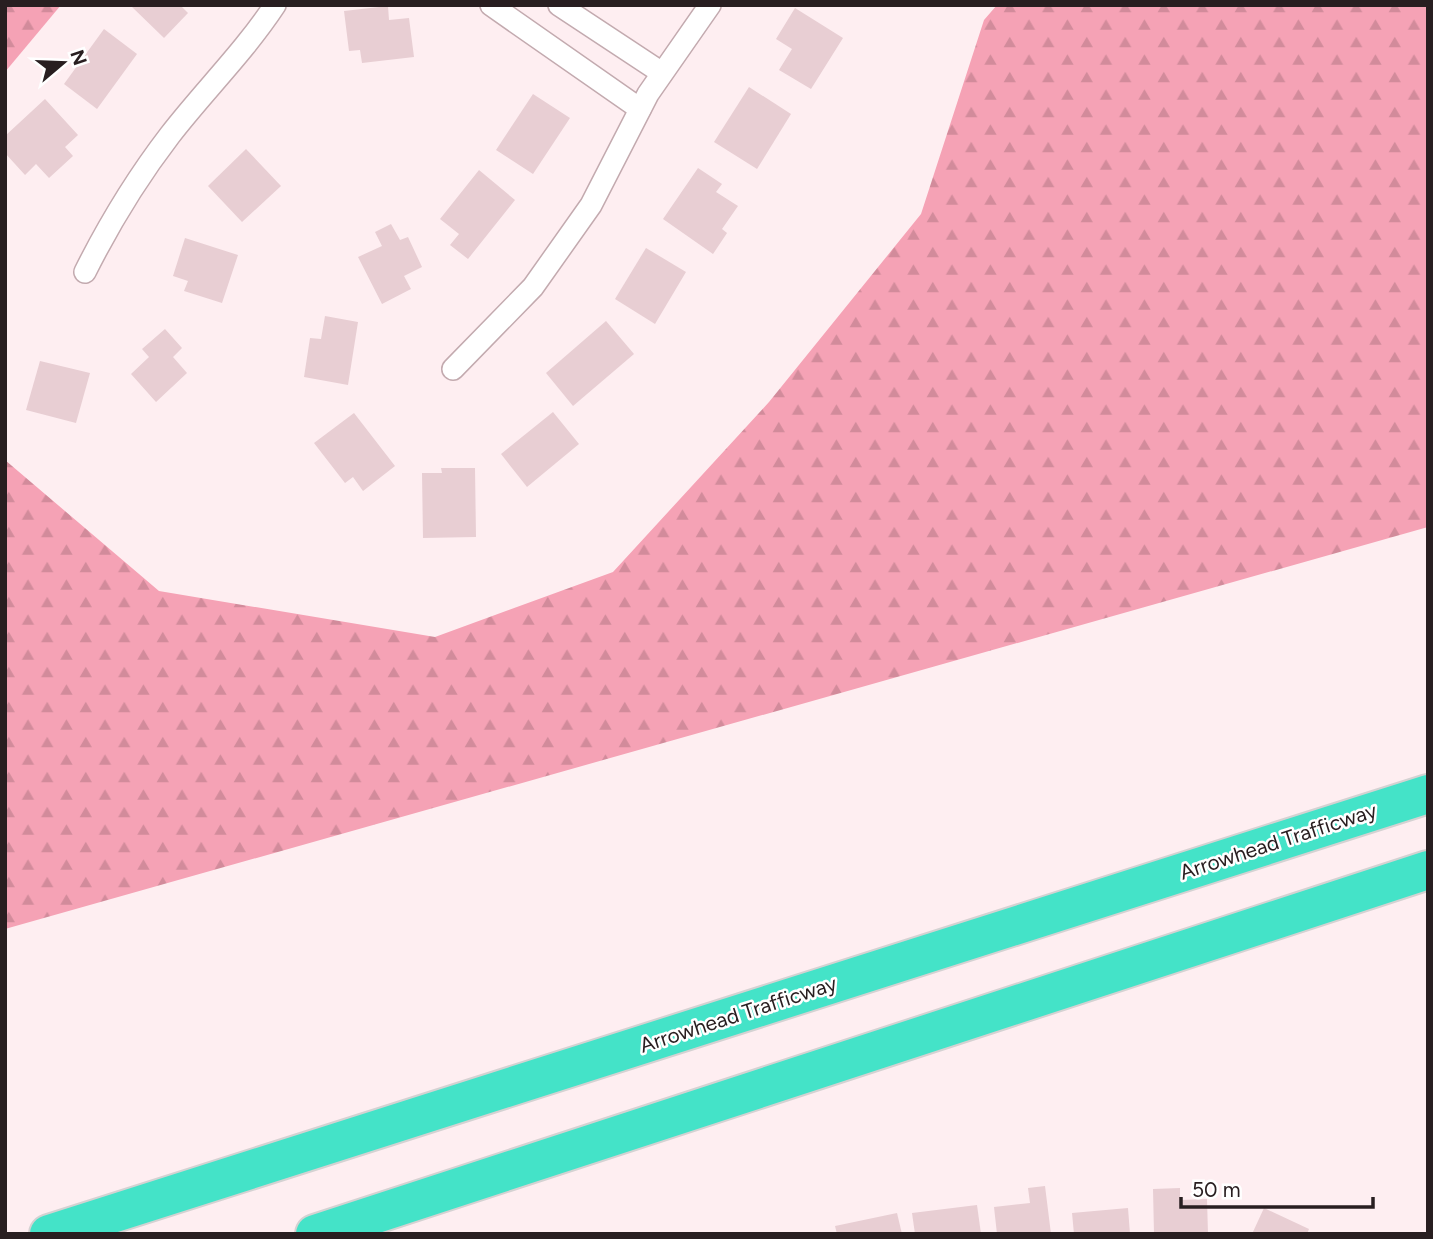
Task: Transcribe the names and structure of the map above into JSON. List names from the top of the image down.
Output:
{
  "streets": {
    "highway": ["Arrowhead Trafficway"]
  },
  "scale_bar": "50 m",
  "north": "right"
}
